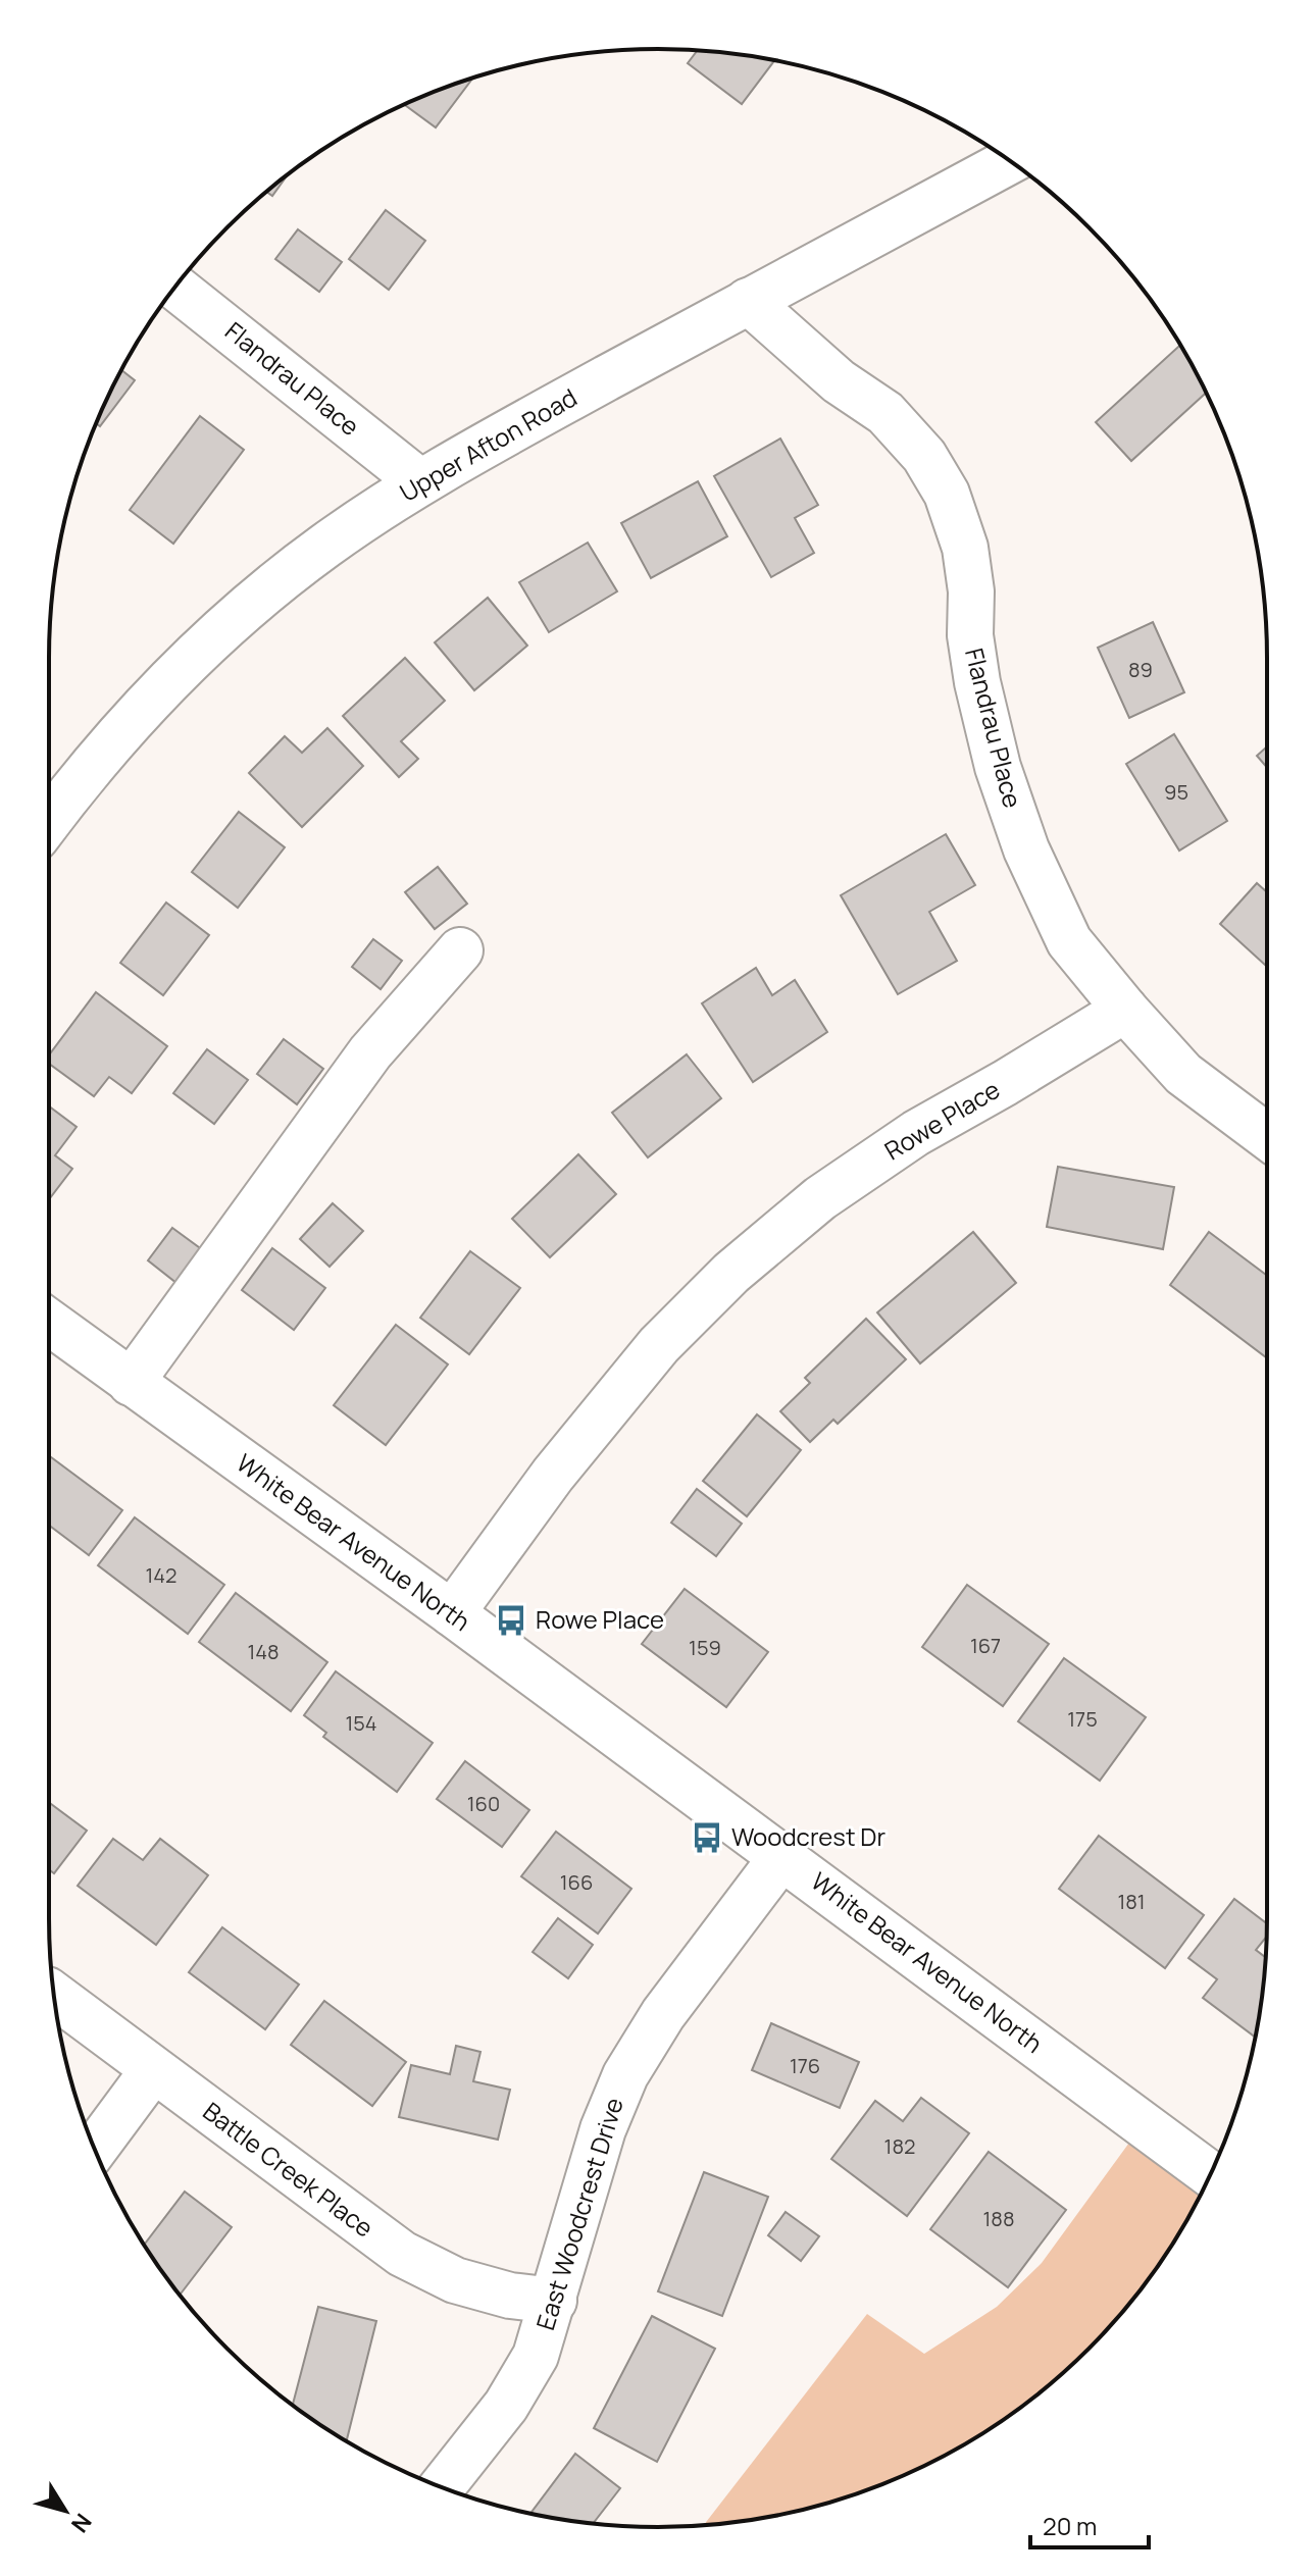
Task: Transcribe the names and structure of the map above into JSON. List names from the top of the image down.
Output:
{
  "streets": {
    "street": [
      "Flandrau Place",
      "Upper Afton Road",
      "Rowe Place",
      "White Bear Avenue North",
      "Battle Creek Place",
      "East Woodcrest Drive"
    ]
  },
  "crossings": [
    ["Flandrau Place", "Upper Afton Road"],
    ["Flandrau Place", "Rowe Place"],
    ["Rowe Place", "White Bear Avenue North"],
    ["White Bear Avenue North", "East Woodcrest Drive"],
    ["Battle Creek Place", "East Woodcrest Drive"]
  ],
  "places": {
    "bus stop": ["Rowe Place", "Woodcrest Dr"]
  },
  "house_numbers": [
    "89",
    "95",
    "142",
    "167",
    "159",
    "148",
    "175",
    "154",
    "160",
    "166",
    "181",
    "176",
    "182",
    "188"
  ],
  "scale_bar": "20 m",
  "north": "bottom right"
}
